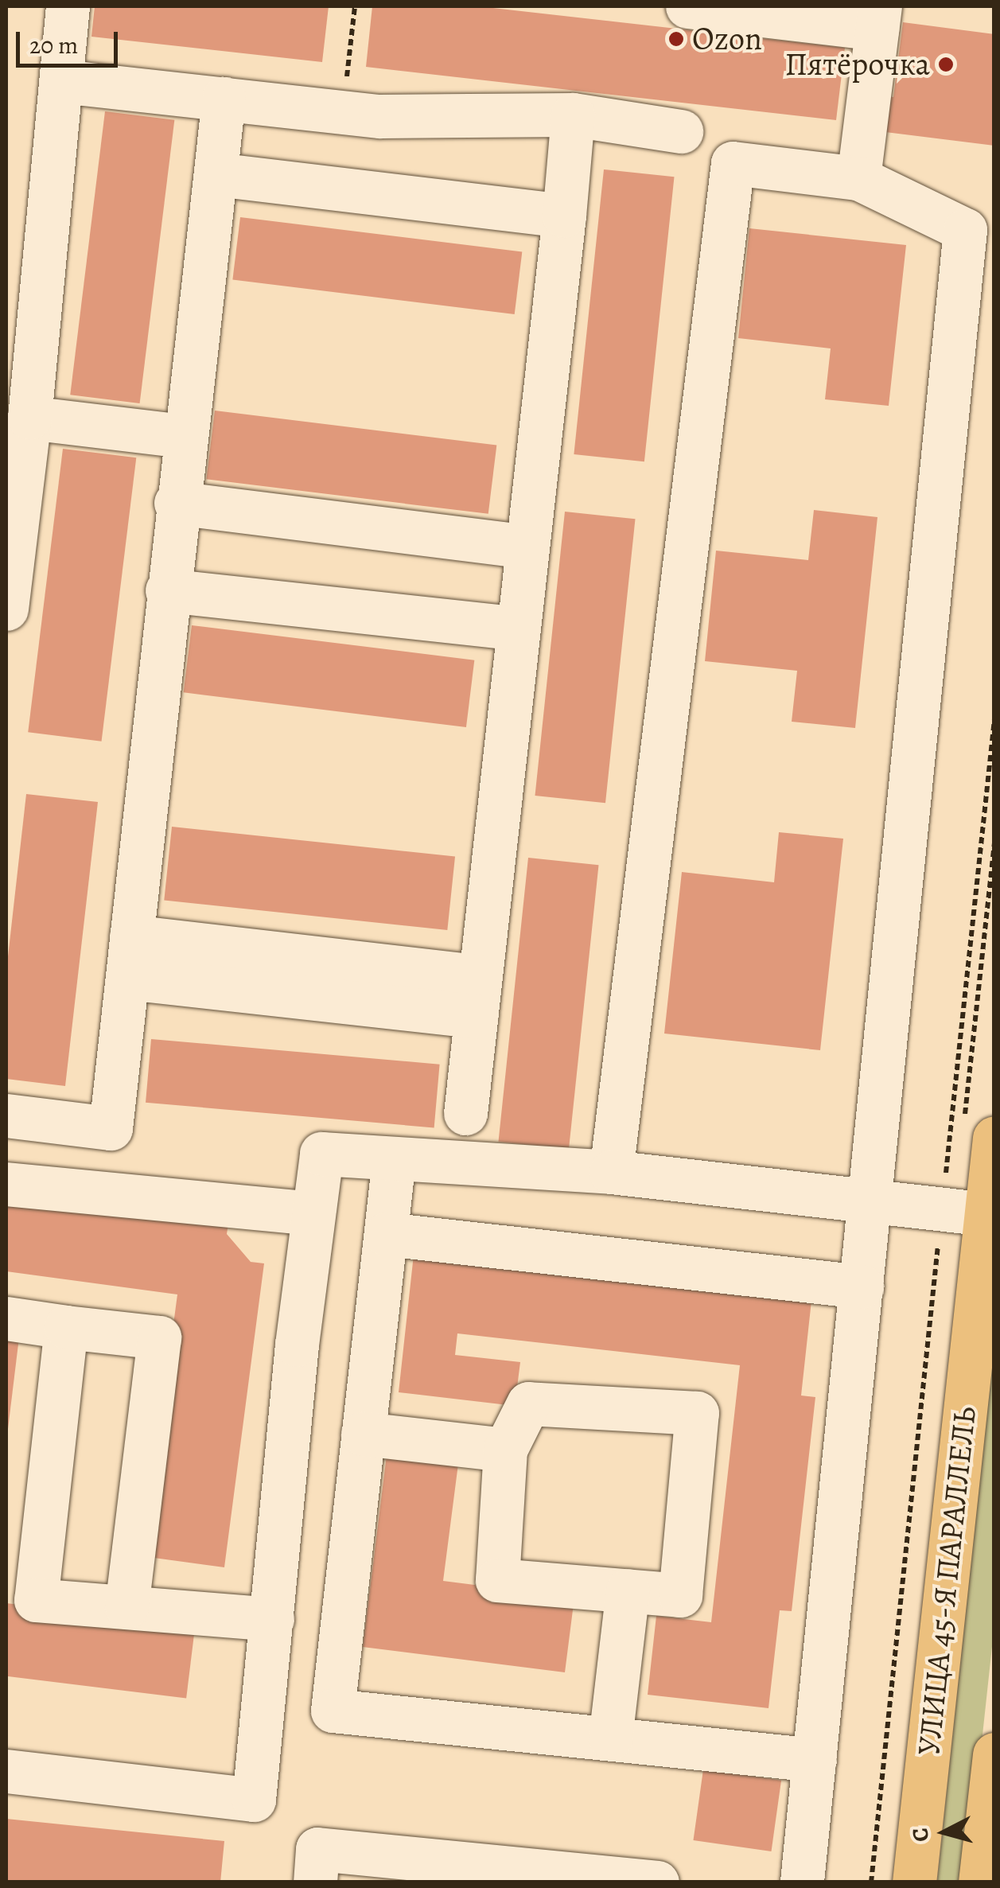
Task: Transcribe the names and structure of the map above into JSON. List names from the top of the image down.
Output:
{
  "streets": {
    "main road": ["УЛИЦА 45-Я ПАРАЛЛЕЛЬ"]
  },
  "places": ["Ozon", "Пятёрочка"],
  "scale_bar": "20 m",
  "north": "left"
}
